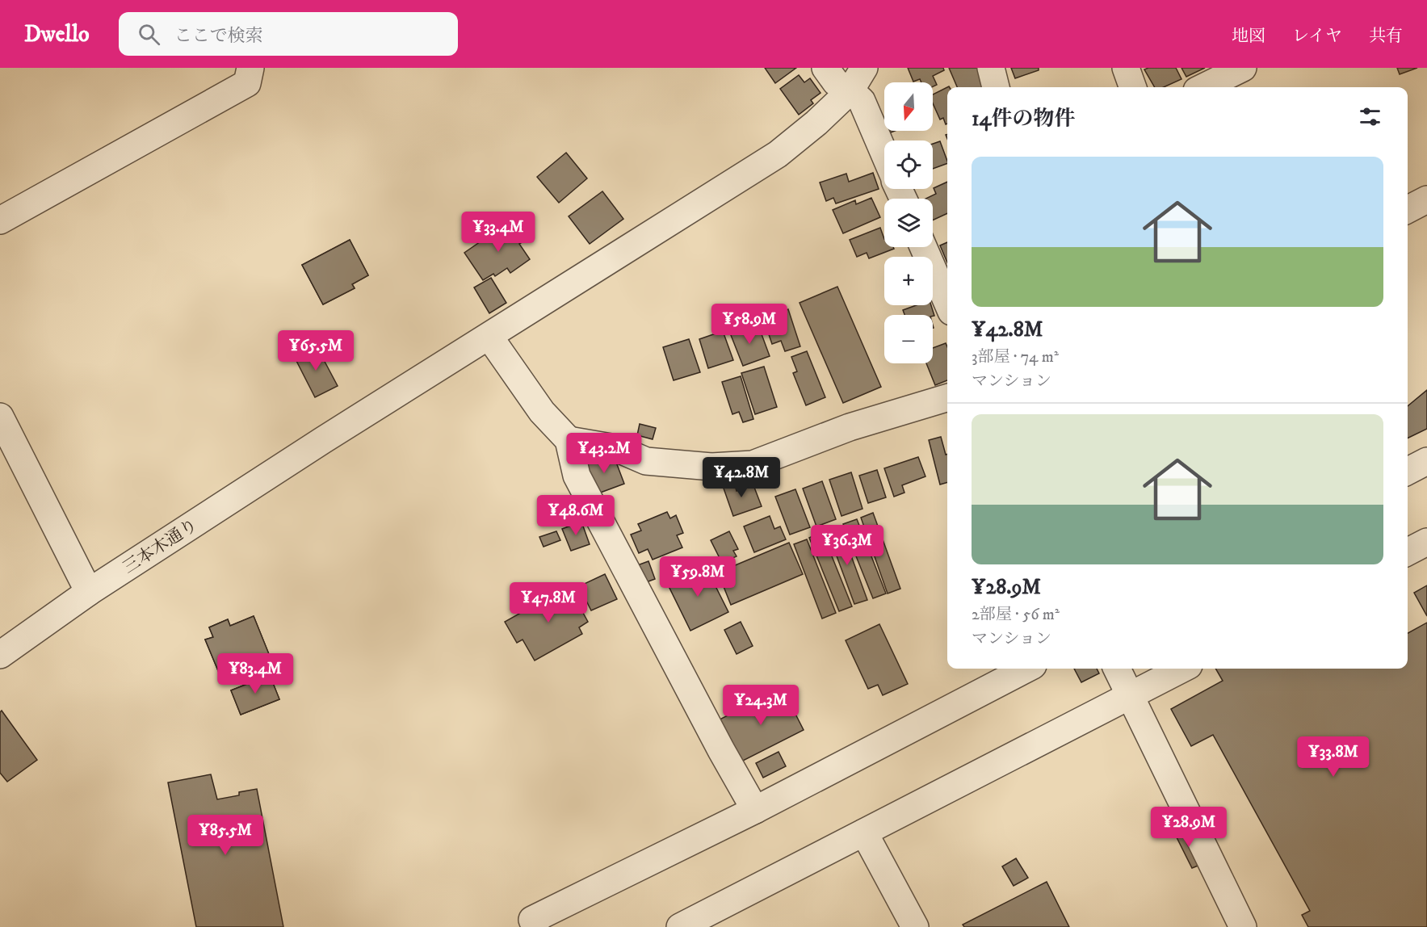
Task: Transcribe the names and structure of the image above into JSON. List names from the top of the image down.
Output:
{
  "streets": {
    "street": ["三本木通り"]
  },
  "north": "bottom",
  "page": {
    "header": "Dwello",
    "search": "ここで検索",
    "nav": ["地図", "レイヤ", "共有"],
    "map_buttons": ["+", "−"],
    "heading": "14件の物件",
    "list": [
      {
        "name": "¥42.8M",
        "note": "3部屋 · 74 m² · マンション"
      },
      {
        "name": "¥28.9M",
        "note": "2部屋 · 56 m² · マンション"
      }
    ],
    "price": [
      "¥33.4M",
      "¥58.9M",
      "¥65.5M",
      "¥43.2M",
      "¥42.8M",
      "¥48.6M",
      "¥36.3M",
      "¥59.8M",
      "¥47.8M",
      "¥83.4M",
      "¥24.3M",
      "¥33.8M",
      "¥28.9M",
      "¥85.5M"
    ]
  }
}
